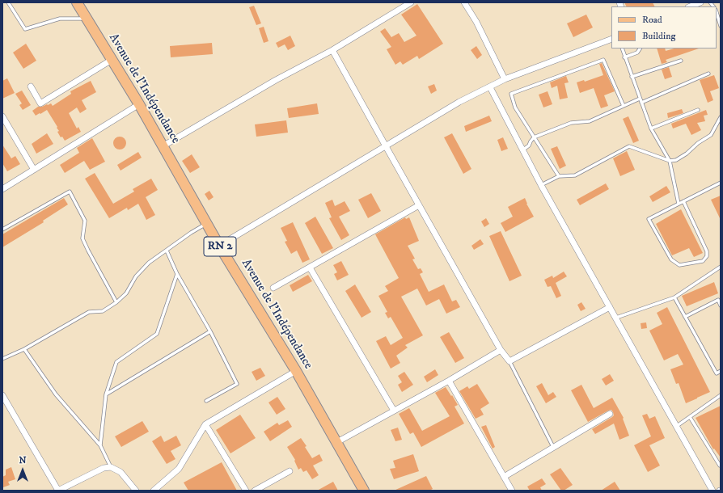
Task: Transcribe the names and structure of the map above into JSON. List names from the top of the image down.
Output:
{
  "streets": {
    "main road": ["Avenue de l'Indépendance", "RN 2"]
  },
  "legend": ["Road", "Building"],
  "north": "top"
}
